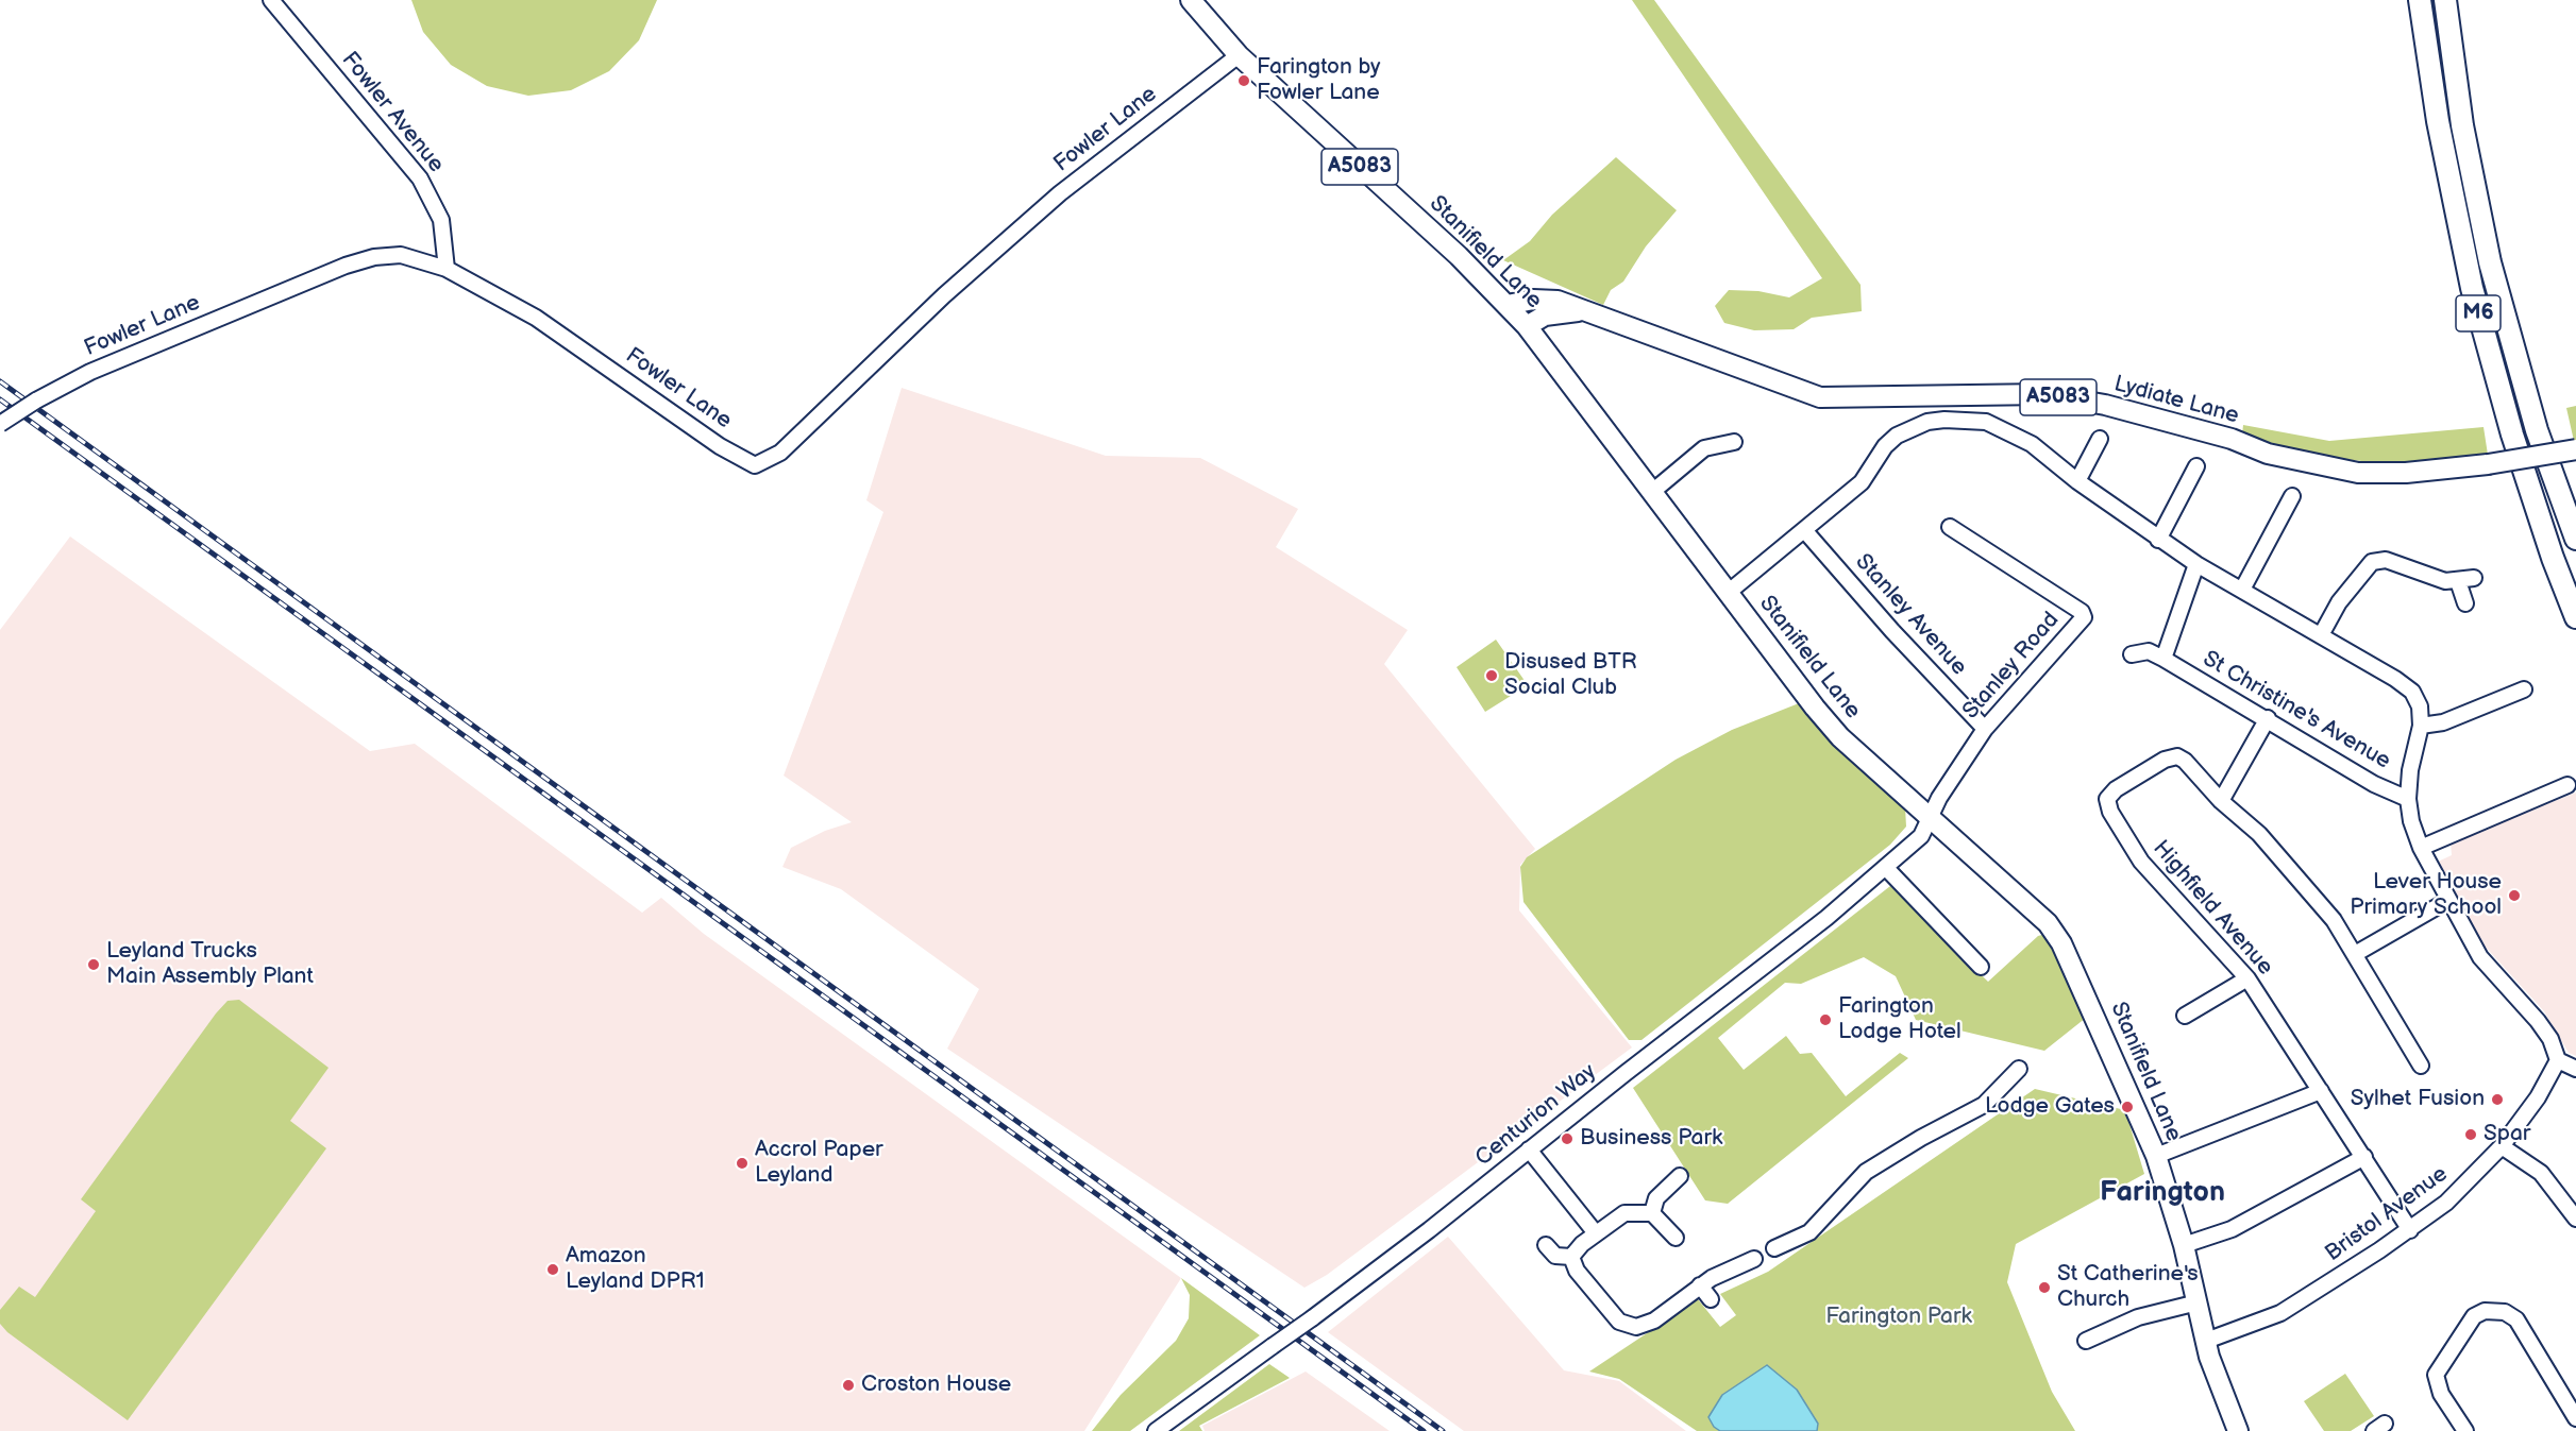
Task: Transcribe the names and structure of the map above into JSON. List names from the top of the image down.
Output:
{
  "streets": {
    "highway": ["M6"],
    "main road": ["A5083", "Stanifield Lane", "Lydiate Lane"],
    "street": [
      "Fowler Avenue",
      "Fowler Lane",
      "Stanley Avenue",
      "Stanley Road",
      "St Christine's Avenue",
      "Highfield Avenue",
      "Centurion Way",
      "Bristol Avenue"
    ]
  },
  "crossings": [
    ["Fowler Avenue", "Fowler Lane"],
    ["Fowler Lane", "Stanifield Lane"],
    ["Stanifield Lane", "Lydiate Lane"],
    ["Stanifield Lane", "Stanley Road"],
    ["Stanifield Lane", "Centurion Way"],
    ["Stanifield Lane", "Bristol Avenue"],
    ["Stanley Avenue", "Stanley Road"],
    ["Stanley Road", "Centurion Way"],
    ["Highfield Avenue", "Bristol Avenue"]
  ],
  "districts": ["Farington"],
  "parks": ["Farington Park"],
  "places": [
    "Farington by Fowler Lane",
    "Disused BTR Social Club",
    "Lever House Primary School",
    "Leyland Trucks Main Assembly Plant",
    "Farington Lodge Hotel",
    "Sylhet Fusion",
    "Lodge Gates",
    "Spar",
    "Business Park",
    "Accrol Paper Leyland",
    "Amazon Leyland DPR1",
    "St Catherine's Church",
    "Croston House"
  ]
}
